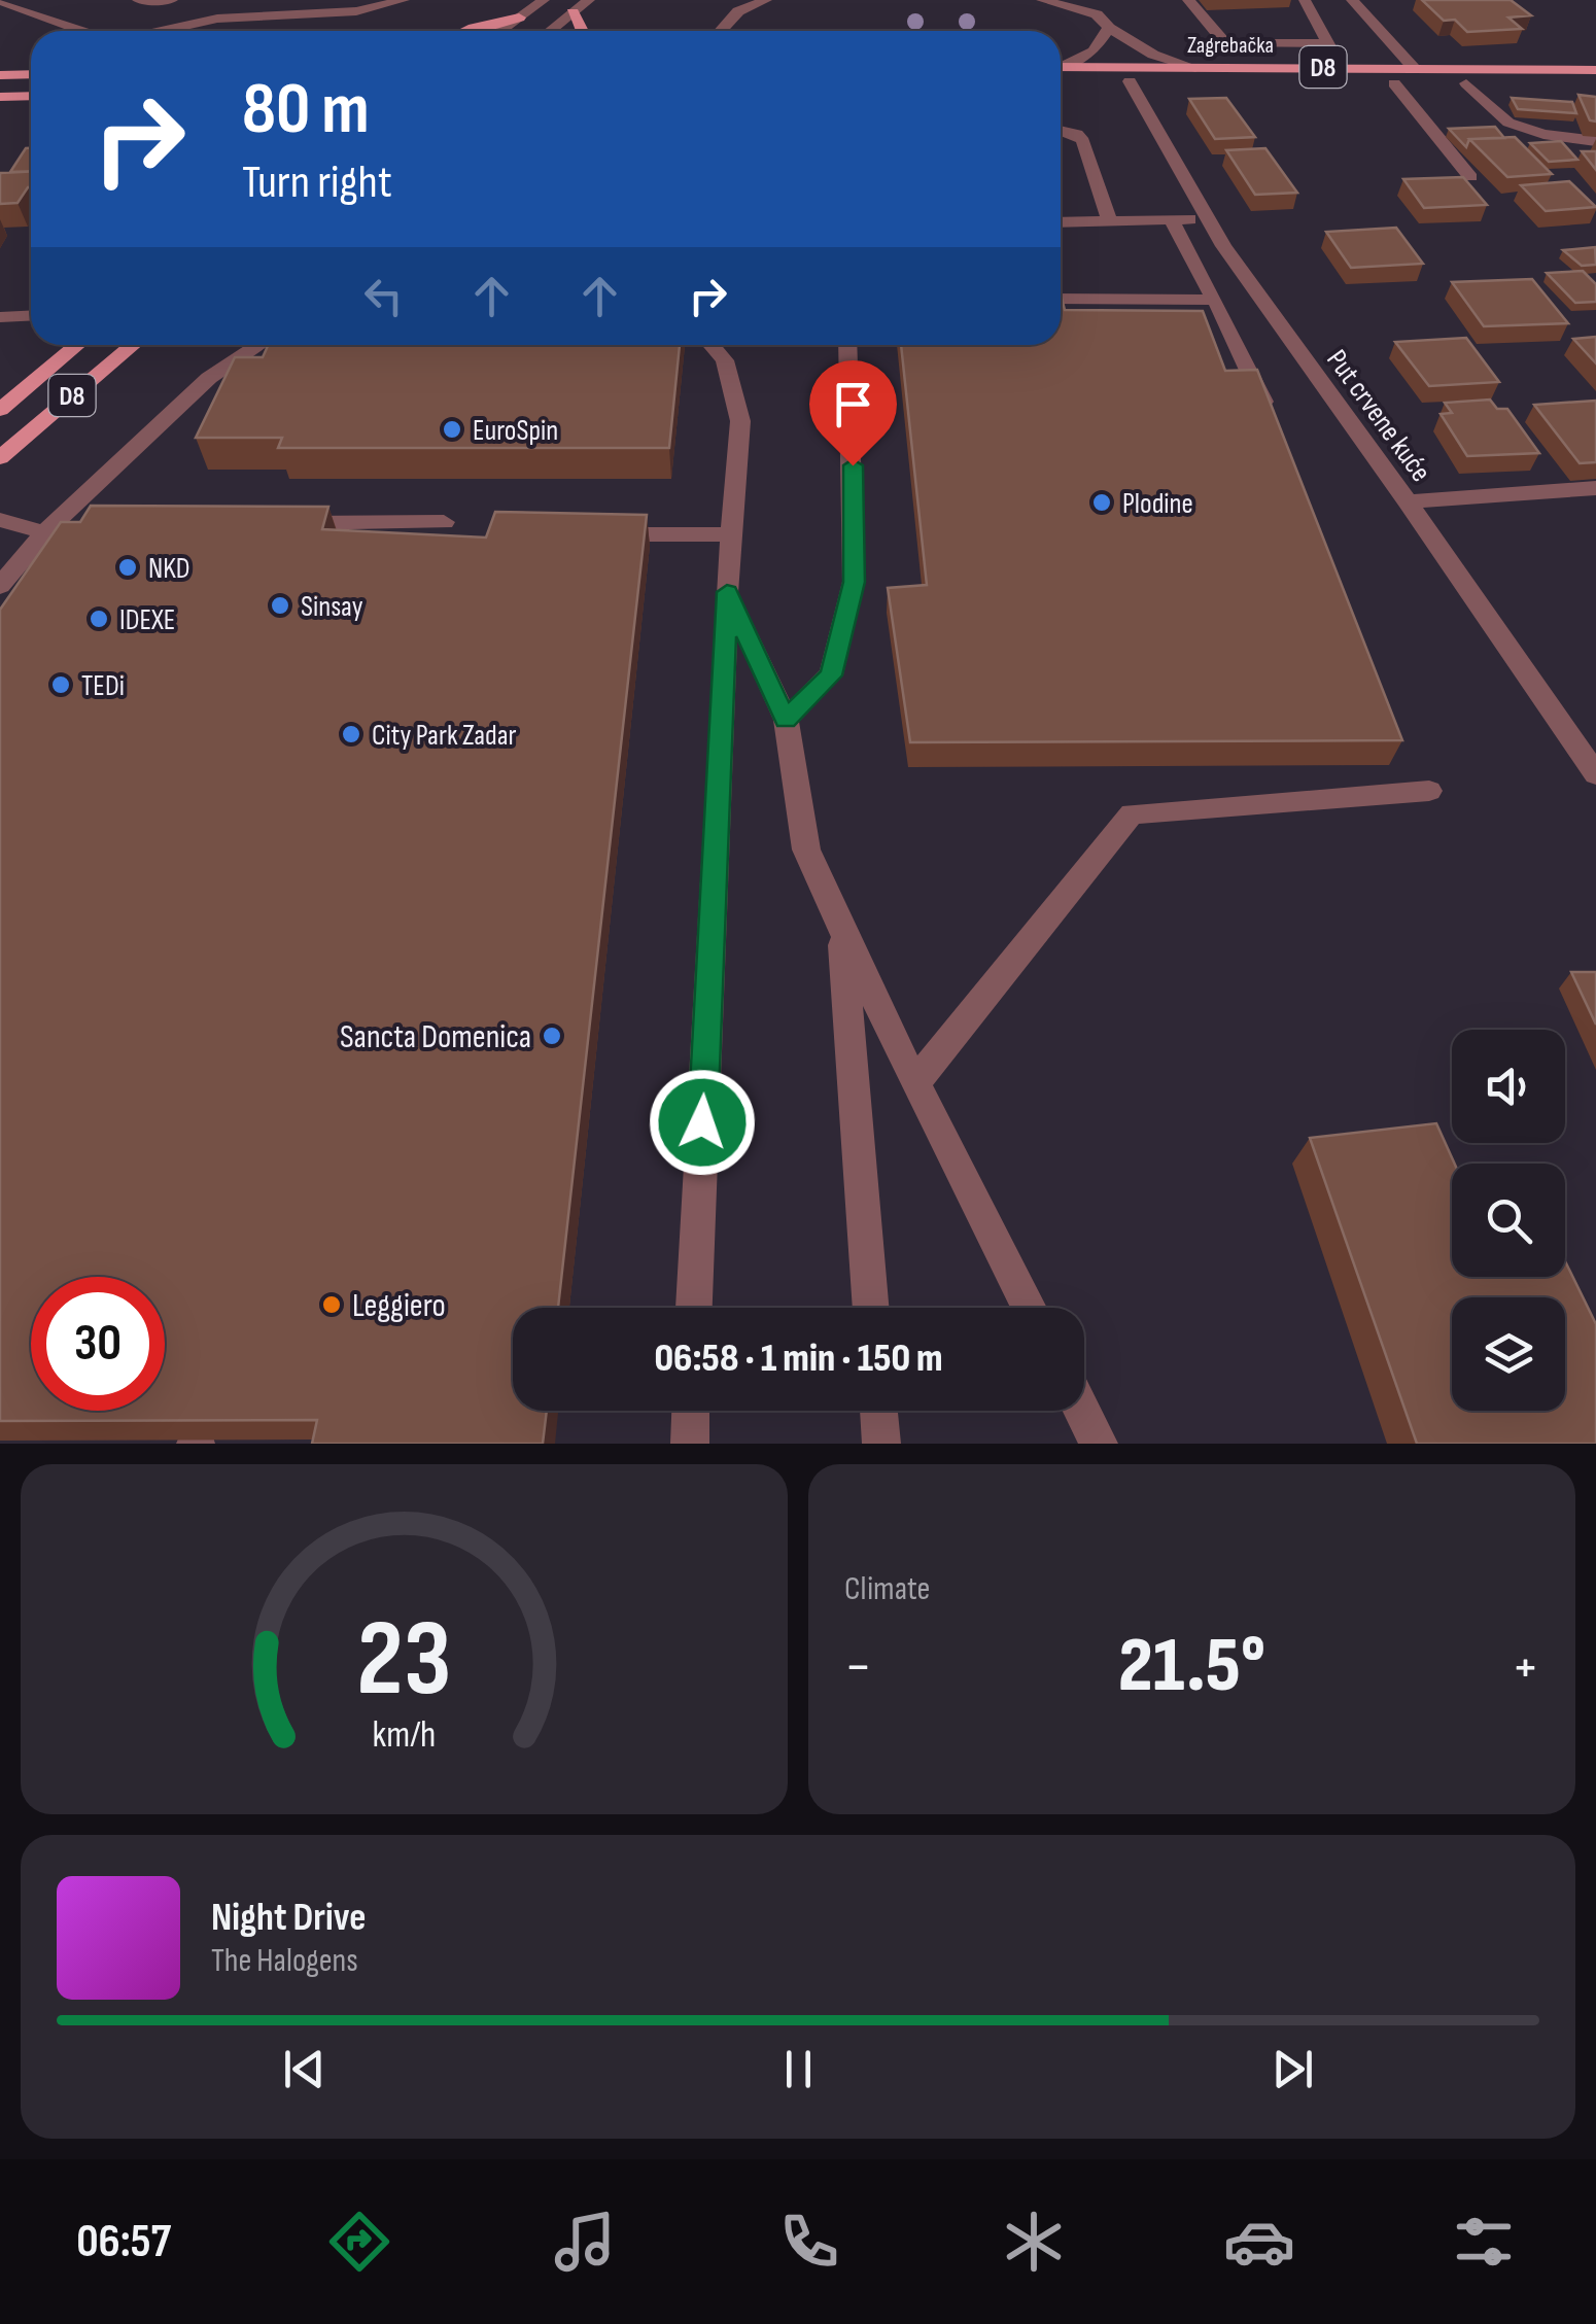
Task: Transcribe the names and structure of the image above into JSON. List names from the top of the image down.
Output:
{
  "streets": {
    "main road": ["Zagrebačka", "D8"],
    "street": ["Put crvene kuće"]
  },
  "crossings": [
    ["Zagrebačka", "Put crvene kuće"]
  ],
  "places": [
    "EuroSpin",
    "Plodine",
    "NKD",
    "Sinsay",
    "IDEXE",
    "TEDi",
    "City Park Zadar",
    "Sancta Domenica",
    "Leggiero"
  ],
  "page": {
    "turn": ["80 m", "Turn right"],
    "limit": "30",
    "trip": "06:58 · 1 min · 150 m",
    "tile": "Climate",
    "heat": ["−", "21.5°", "+"],
    "song": ["Night Drive", "The Halogens"],
    "tabs": "06:57",
    "gauge": ["23", "km/h"]
  }
}
